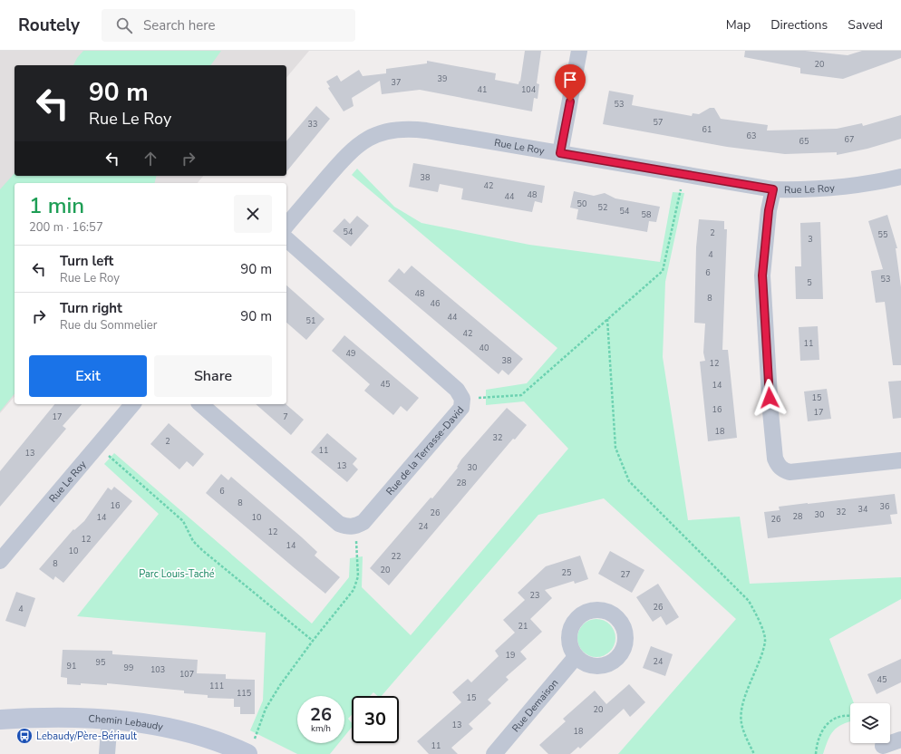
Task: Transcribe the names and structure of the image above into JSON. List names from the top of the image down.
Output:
{
  "streets": {
    "street": [
      "Rue Le Roy",
      "Rue de la Terrasse-David",
      "Rue Demaison",
      "Chemin Lebaudy"
    ]
  },
  "parks": ["Parc Louis-Taché"],
  "places": {
    "bus stop": ["Lebaudy/Père-Bériault"]
  },
  "house_numbers": [
    "20",
    "39",
    "37",
    "41",
    "104",
    "53",
    "57",
    "33",
    "61",
    "63",
    "67",
    "65",
    "38",
    "42",
    "48",
    "44",
    "50",
    "52",
    "54",
    "58",
    "54",
    "2",
    "55",
    "3",
    "4",
    "6",
    "53",
    "5",
    "48",
    "8",
    "46",
    "44",
    "51",
    "42",
    "11",
    "40",
    "49",
    "38",
    "12",
    "45",
    "14",
    "15",
    "16",
    "17",
    "17",
    "7",
    "18",
    "32",
    "2",
    "11",
    "13",
    "13",
    "30",
    "28",
    "6",
    "8",
    "16",
    "36",
    "34",
    "32",
    "26",
    "30",
    "28",
    "14",
    "10",
    "26",
    "24",
    "12",
    "12",
    "14",
    "10",
    "22",
    "8",
    "20",
    "25",
    "27",
    "23",
    "26",
    "4",
    "21",
    "19",
    "24",
    "95",
    "91",
    "99",
    "103",
    "107",
    "45",
    "111",
    "115",
    "15",
    "20",
    "13",
    "18",
    "11"
  ],
  "page": {
    "header": "Routely",
    "search": "Search here",
    "nav": ["Map", "Directions", "Saved"],
    "turn": ["90 m", "Rue Le Roy"],
    "heading": ["1 min", "200 m · 16:57"],
    "list": [
      {
        "name": "Turn left",
        "note": "Rue Le Roy",
        "value": "90 m"
      },
      {
        "name": "Turn right",
        "note": "Rue du Sommelier",
        "value": "90 m"
      }
    ],
    "buttons": ["Exit", "Share"],
    "speed": "26 km/h",
    "limit": "30"
  }
}
